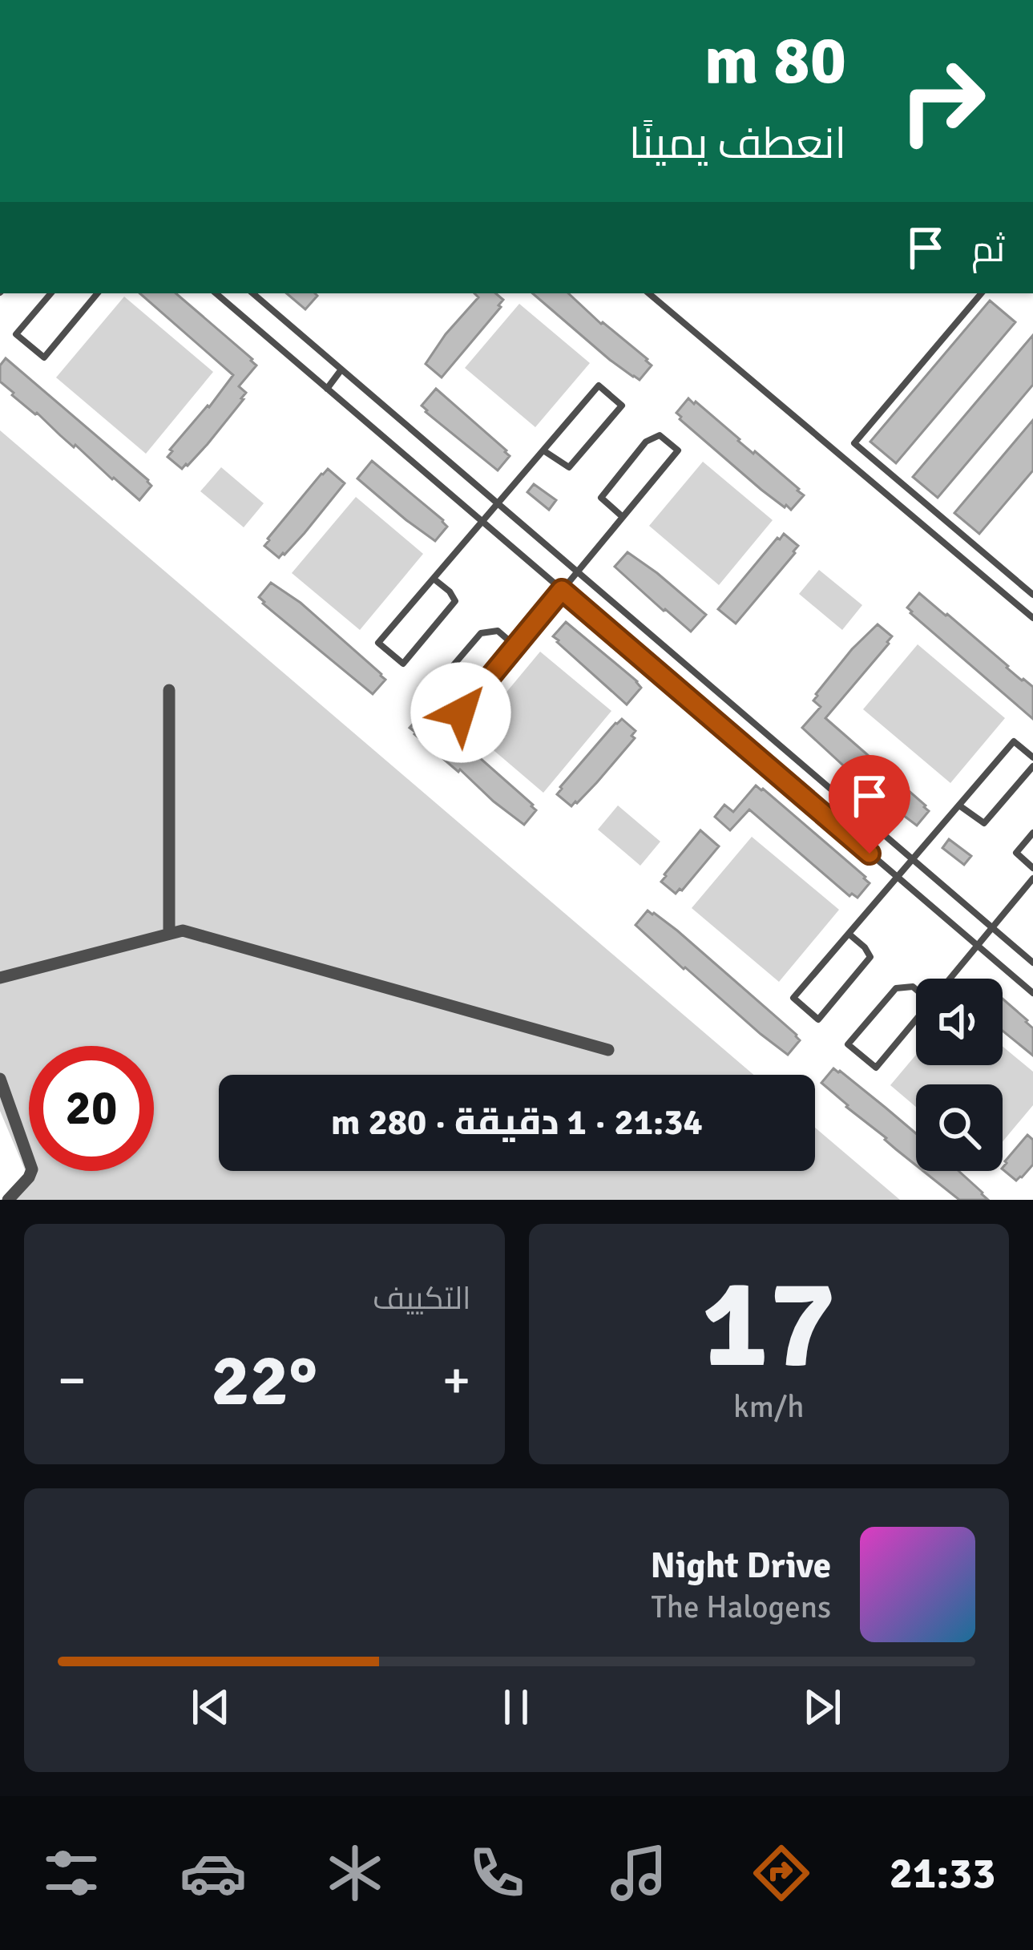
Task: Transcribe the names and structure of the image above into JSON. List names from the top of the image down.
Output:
{
  "page": {
    "turn": ["80 m", "انعطف يمينًا"],
    "then": "ثم",
    "limit": "20",
    "trip": "21:34 · 1 دقيقة · 280 m",
    "tile": [
      ["17", "km/h"],
      "التكييف"
    ],
    "heat": ["−", "22°", "+"],
    "song": ["Night Drive", "The Halogens"],
    "tabs": "21:33"
  }
}
